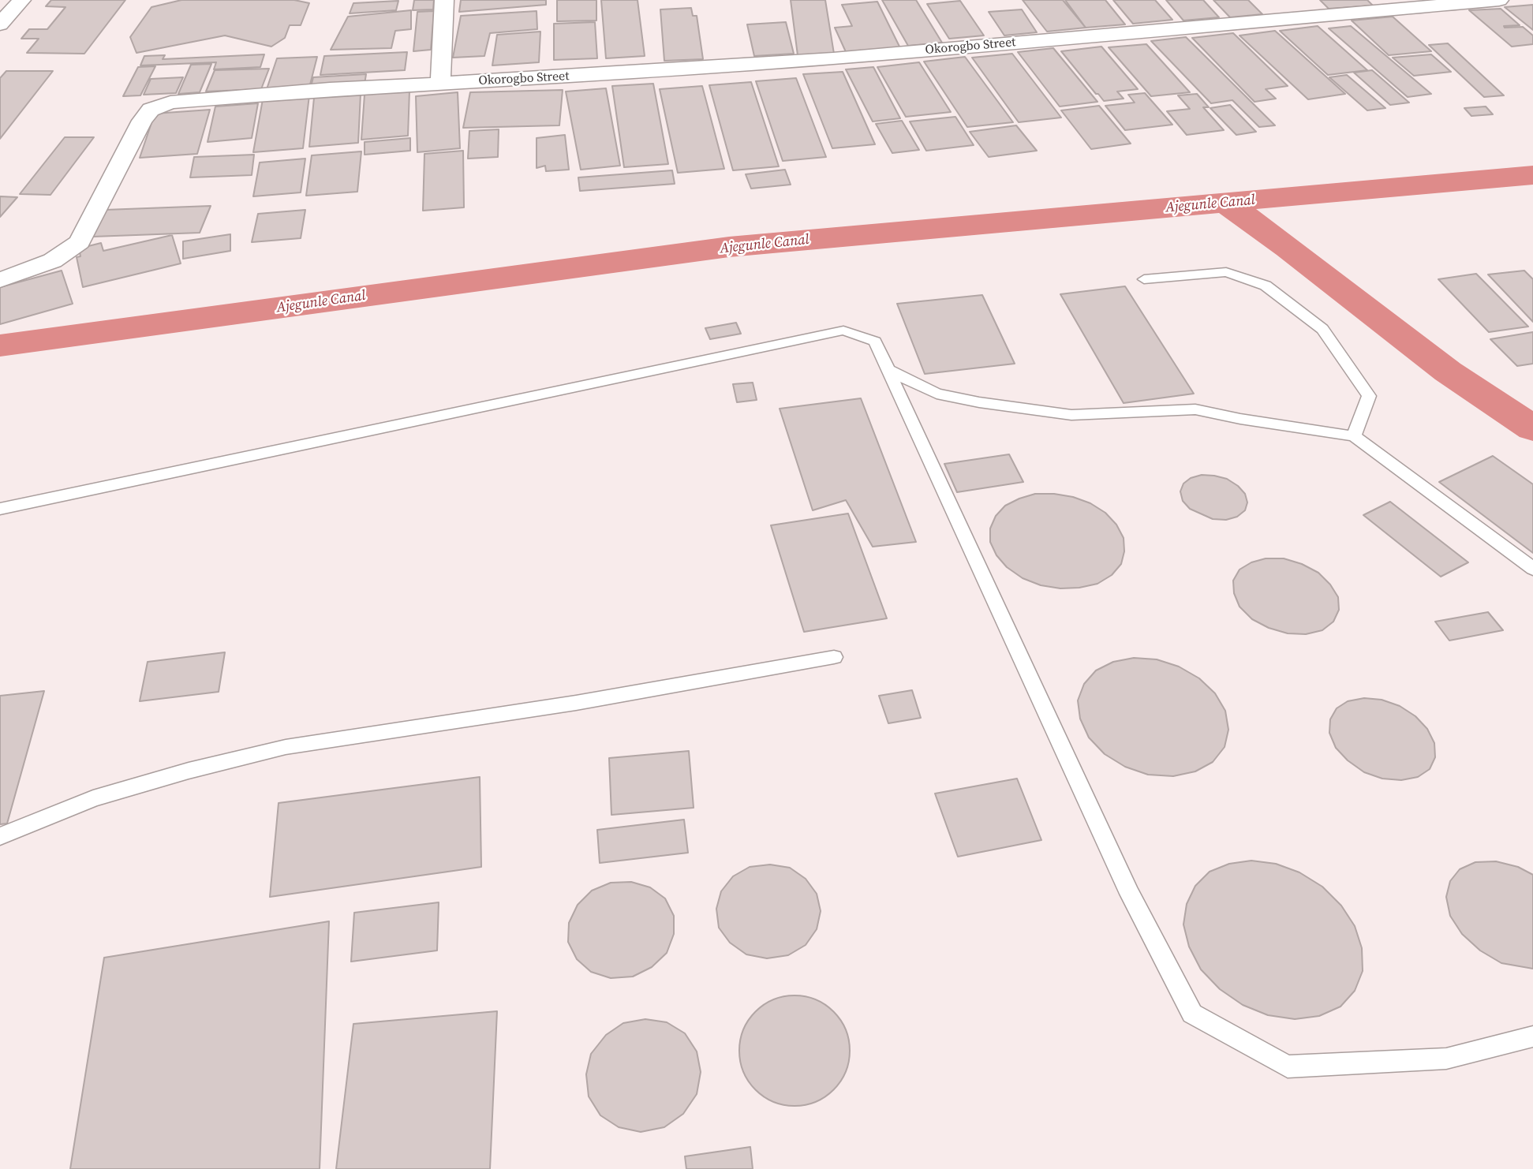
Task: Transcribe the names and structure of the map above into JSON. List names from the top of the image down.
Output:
{
  "streets": {
    "street": ["Okorogbo Street"]
  },
  "water": ["Ajegunle Canal"]
}
